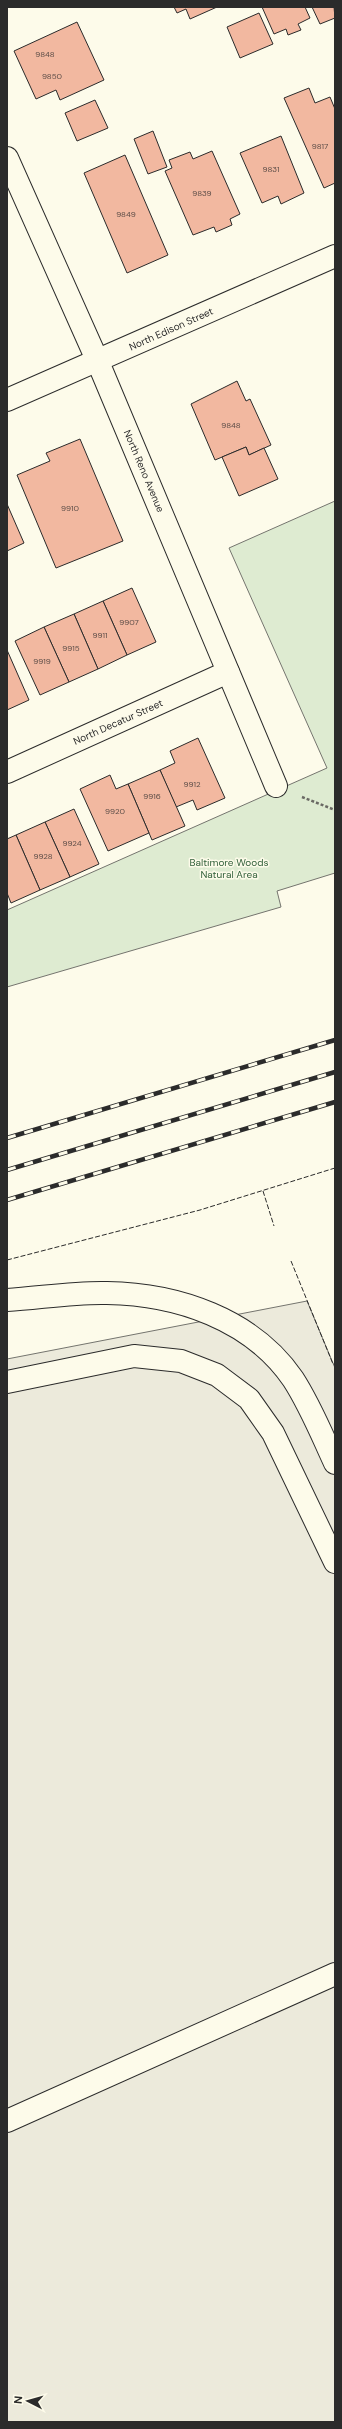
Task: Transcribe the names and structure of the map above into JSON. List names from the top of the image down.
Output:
{
  "streets": {
    "street": ["North Edison Street", "North Reno Avenue", "North Decatur Street"]
  },
  "crossings": [
    ["North Edison Street", "North Reno Avenue"],
    ["North Reno Avenue", "North Decatur Street"]
  ],
  "parks": ["Baltimore Woods Natural Area"],
  "house_numbers": [
    "9848",
    "9850",
    "9817",
    "9831",
    "9839",
    "9849",
    "9848",
    "9910",
    "9907",
    "9911",
    "9915",
    "9919",
    "9912",
    "9916",
    "9920",
    "9924",
    "9928"
  ],
  "north": "left"
}
